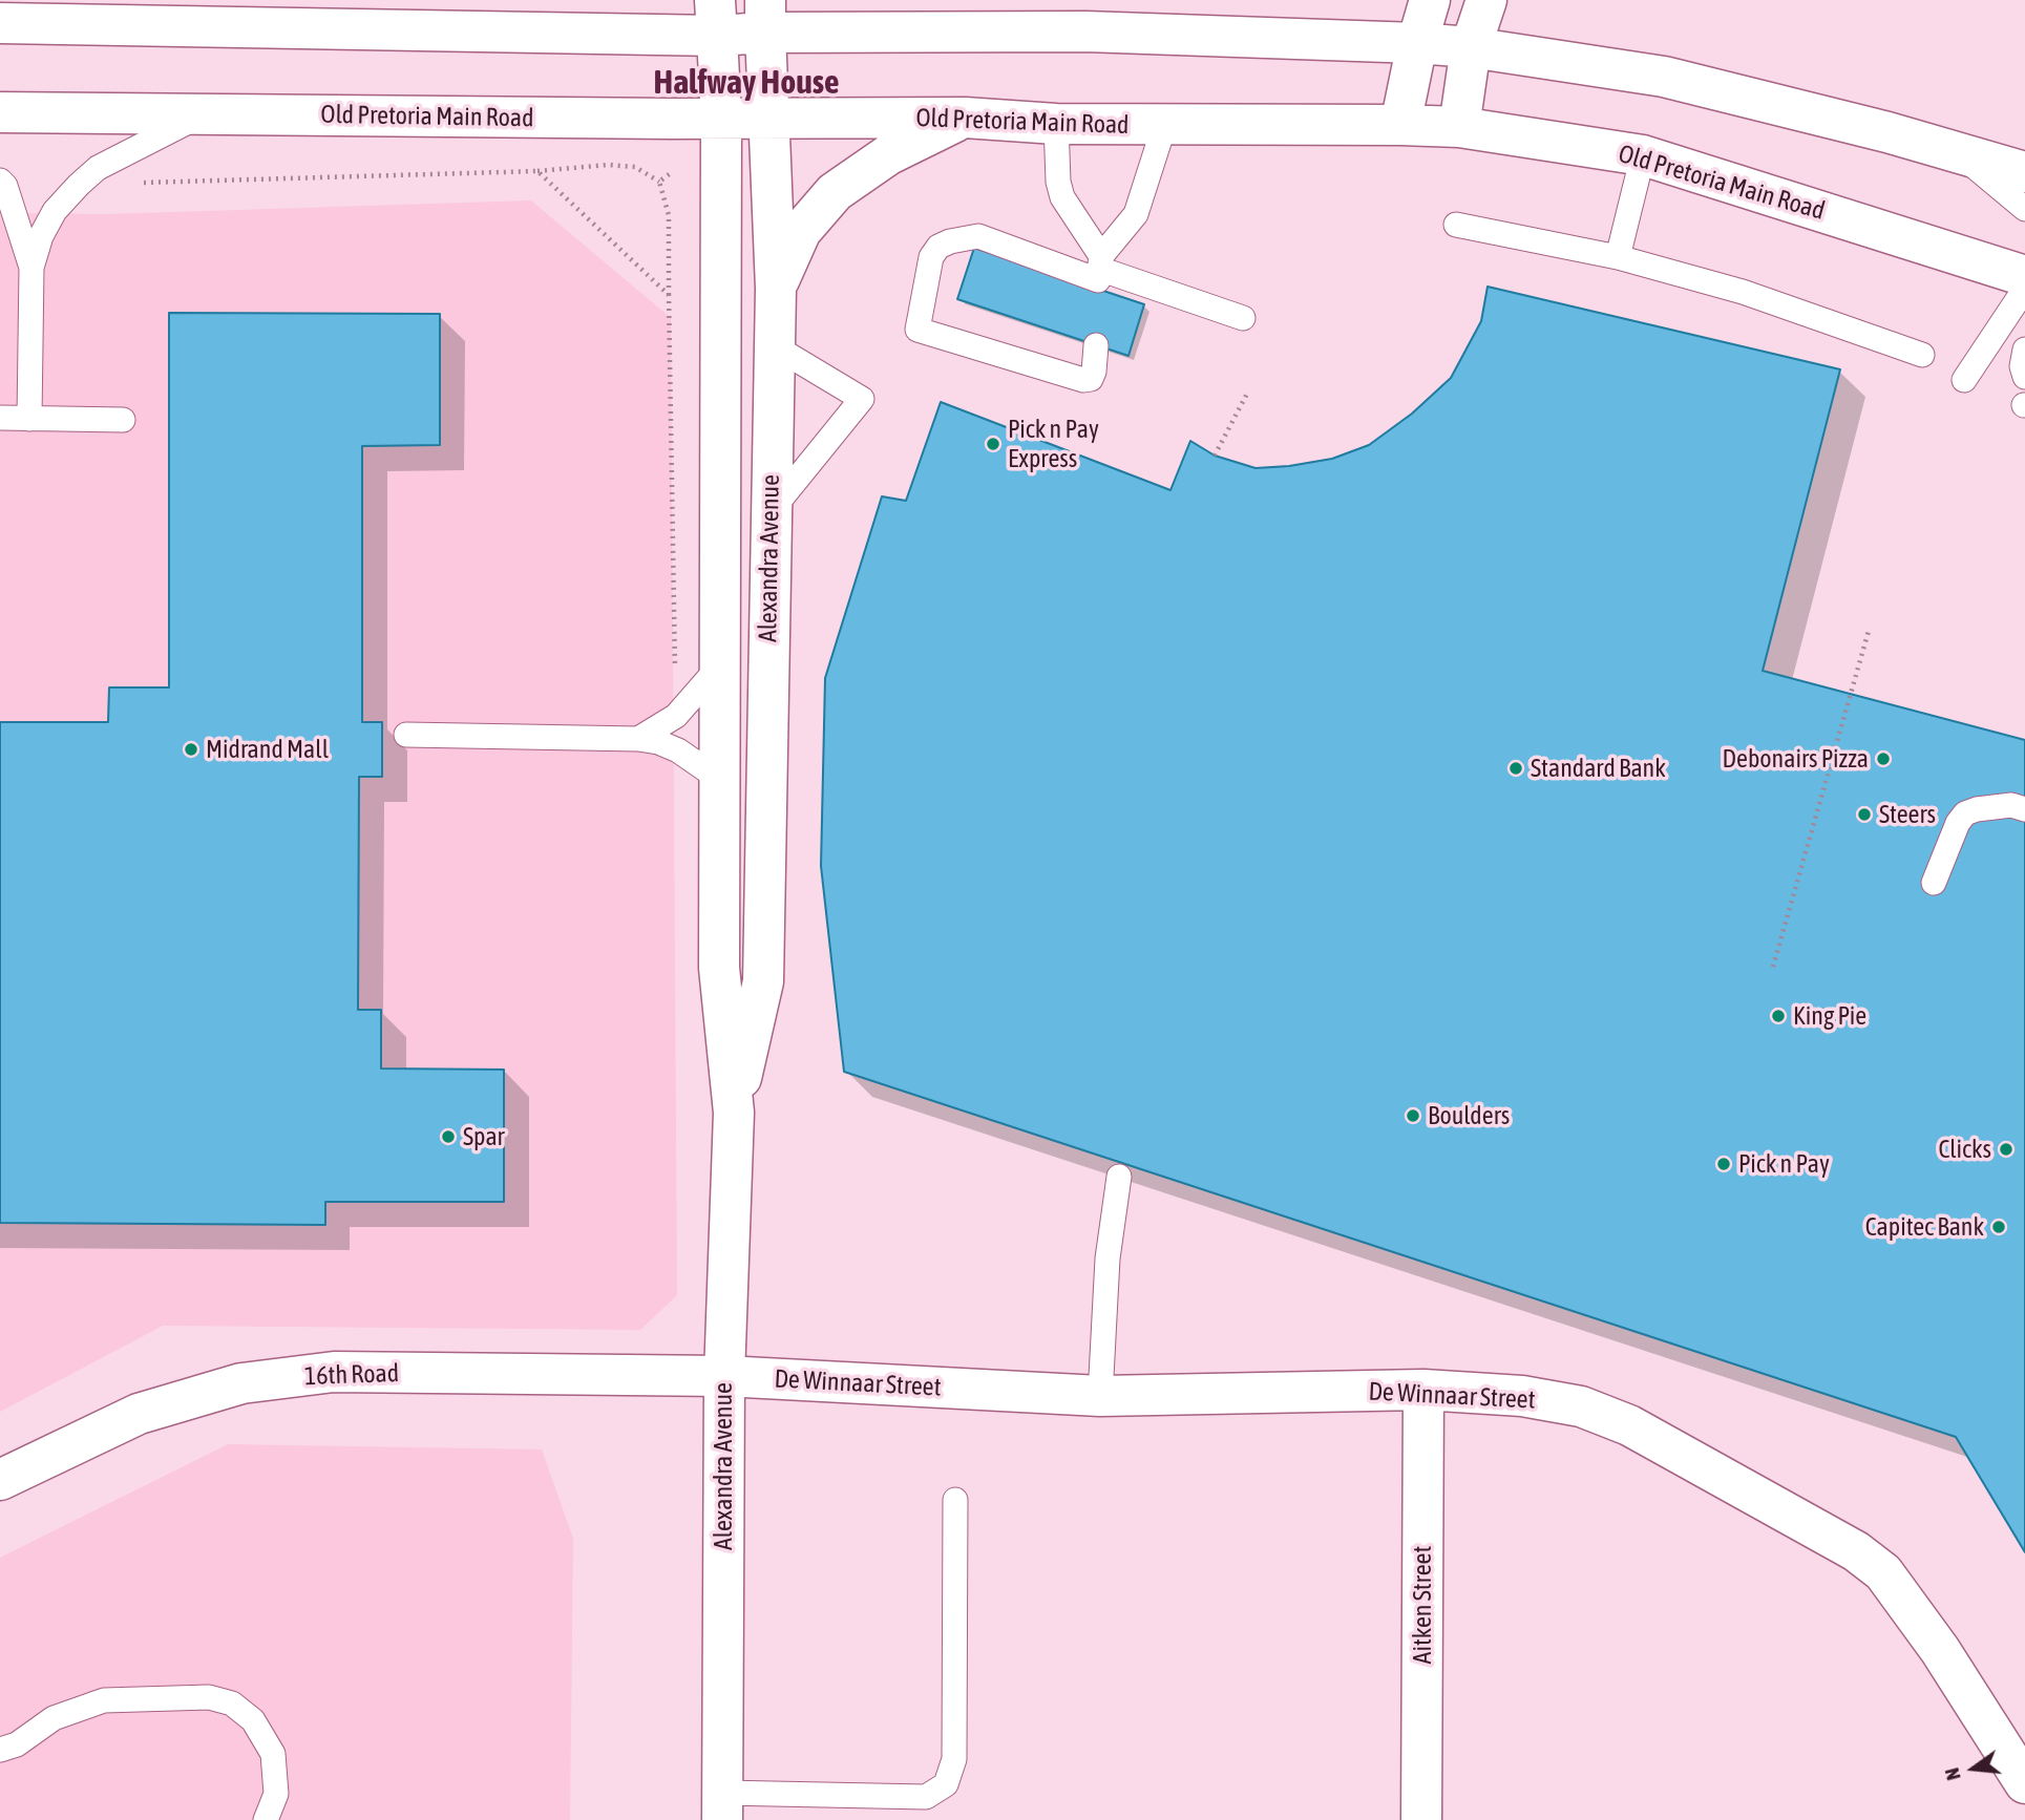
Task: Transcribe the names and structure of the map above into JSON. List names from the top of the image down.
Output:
{
  "streets": {
    "main road": [
      "Old Pretoria Main Road",
      "Alexandra Avenue",
      "16th Road",
      "De Winnaar Street",
      "Aitken Street"
    ]
  },
  "crossings": [
    ["Old Pretoria Main Road", "Alexandra Avenue"],
    ["Alexandra Avenue", "16th Road"],
    ["Alexandra Avenue", "De Winnaar Street"],
    ["16th Road", "De Winnaar Street"],
    ["De Winnaar Street", "Aitken Street"]
  ],
  "districts": ["Halfway House"],
  "places": [
    "Pick n Pay Express",
    "Midrand Mall",
    "Debonairs Pizza",
    "Standard Bank",
    "Steers",
    "King Pie",
    "Boulders",
    "Spar",
    "Clicks",
    "Pick n Pay",
    "Capitec Bank"
  ],
  "north": "left"
}
